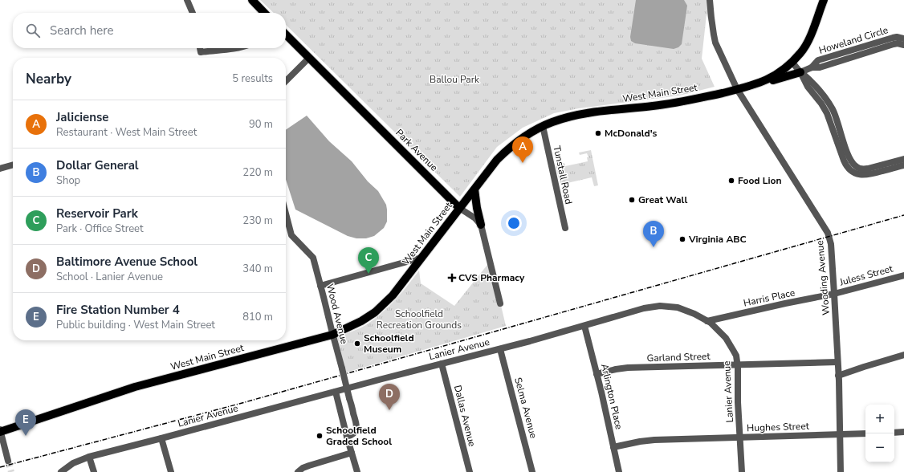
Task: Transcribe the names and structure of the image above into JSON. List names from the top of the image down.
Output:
{
  "streets": {
    "main road": ["West Main Street", "Park Avenue"],
    "street": [
      "Howeland Circle",
      "Tunstall Road",
      "Juless Street",
      "Wooding Avenue",
      "Harris Place",
      "Wood Avenue",
      "Lanier Avenue",
      "Garland Street",
      "Arlington Place",
      "Selma Avenue",
      "Dallas Avenue",
      "Hughes Street"
    ]
  },
  "crossings": [
    ["West Main Street", "Park Avenue"],
    ["West Main Street", "Tunstall Road"],
    ["West Main Street", "Wooding Avenue"],
    ["West Main Street", "Wood Avenue"],
    ["Juless Street", "Wooding Avenue"],
    ["Juless Street", "Harris Place"],
    ["Wooding Avenue", "Harris Place"],
    ["Wooding Avenue", "Garland Street"],
    ["Wooding Avenue", "Hughes Street"],
    ["Harris Place", "Lanier Avenue"],
    ["Lanier Avenue", "Garland Street"],
    ["Lanier Avenue", "Arlington Place"],
    ["Lanier Avenue", "Selma Avenue"],
    ["Lanier Avenue", "Dallas Avenue"],
    ["Lanier Avenue", "Hughes Street"],
    ["Garland Street", "Arlington Place"],
    ["Arlington Place", "Hughes Street"]
  ],
  "parks": ["Ballou Park", "Schoolfield Recreation Grounds"],
  "places": {
    "other": [
      "McDonald's",
      "Food Lion",
      "Great Wall",
      "Virginia ABC",
      "Schoolfield Museum",
      "Schoolfield Graded School"
    ],
    "health": ["CVS Pharmacy"]
  },
  "page": {
    "search": "Search here",
    "heading": ["Nearby", "5 results"],
    "list": [
      {
        "mark": "A",
        "name": "Jaliciense",
        "note": "Restaurant · West Main Street",
        "value": "90 m"
      },
      {
        "mark": "B",
        "name": "Dollar General",
        "note": "Shop",
        "value": "220 m"
      },
      {
        "mark": "C",
        "name": "Reservoir Park",
        "note": "Park · Office Street",
        "value": "230 m"
      },
      {
        "mark": "D",
        "name": "Baltimore Avenue School",
        "note": "School · Lanier Avenue",
        "value": "340 m"
      },
      {
        "mark": "E",
        "name": "Fire Station Number 4",
        "note": "Public building · West Main Street",
        "value": "810 m"
      }
    ],
    "pins": [
      "A",
      "B",
      "C",
      "D",
      "E"
    ],
    "map_buttons": ["+", "−"]
  }
}
